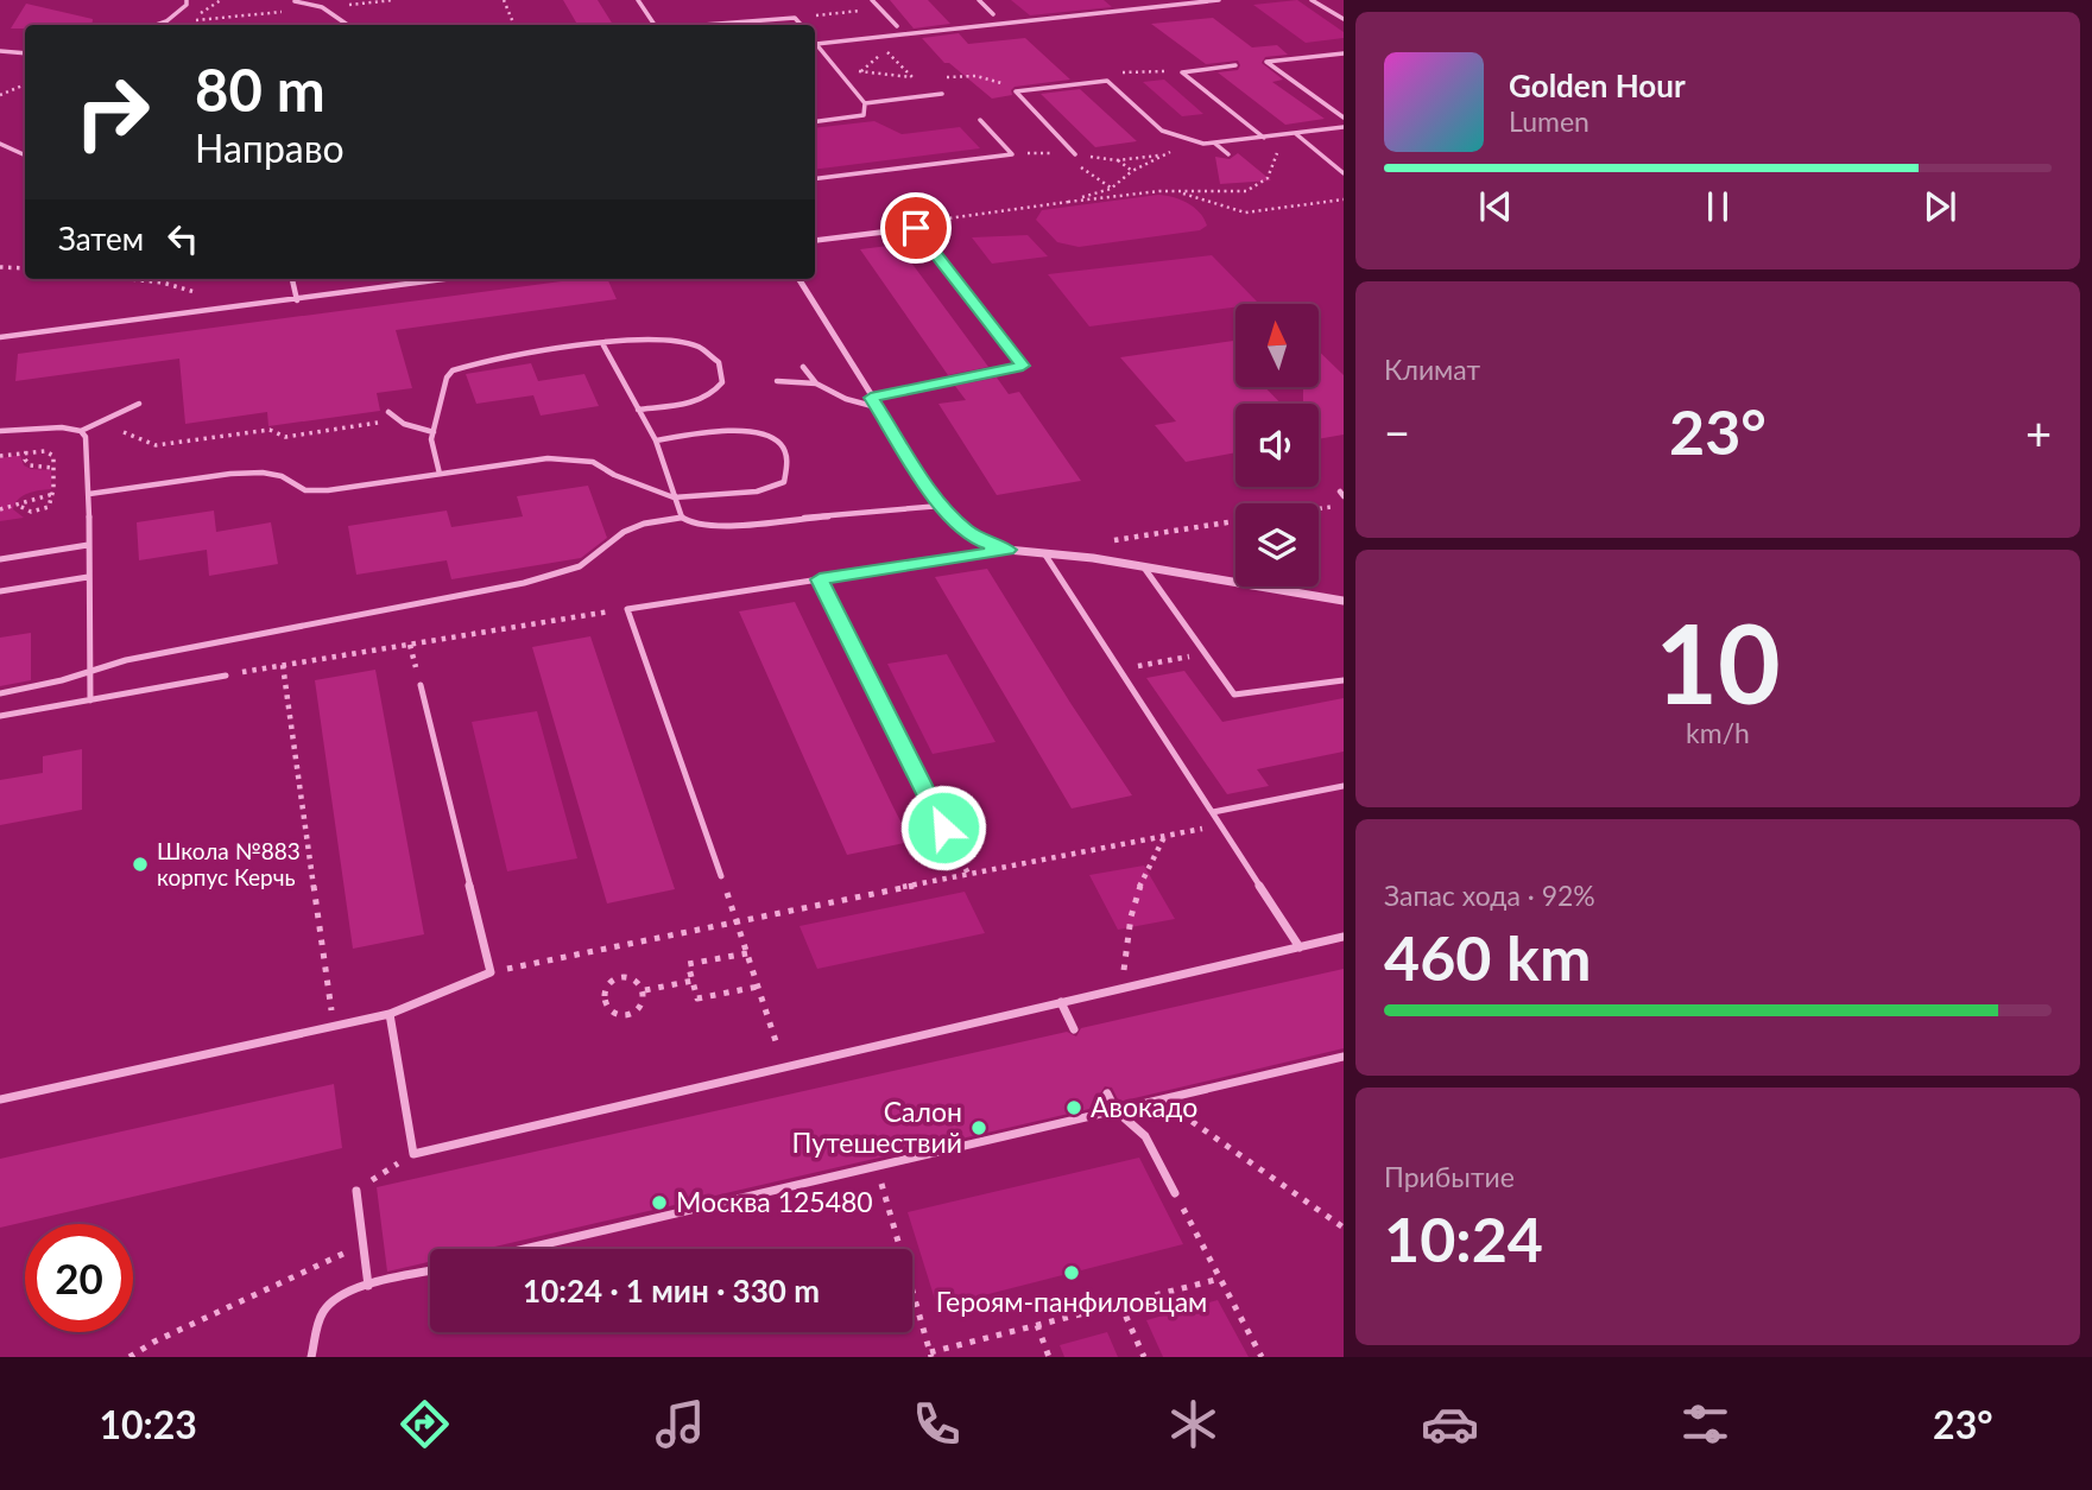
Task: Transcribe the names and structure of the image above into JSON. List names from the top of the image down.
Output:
{
  "places": [
    "Школа №883 корпус Керчь",
    "Авокадо",
    "Салон Путешествий",
    "Москва 125480",
    "Героям-панфиловцам"
  ],
  "north": "top",
  "page": {
    "turn": ["80 m", "Направо"],
    "song": ["Golden Hour", "Lumen"],
    "then": "Затем",
    "tile": [
      "Климат",
      ["10", "km/h"],
      ["Запас хода · 92%", "460 km"],
      ["Прибытие", "10:24"]
    ],
    "heat": ["−", "23°", "+"],
    "limit": "20",
    "trip": "10:24 · 1 мин · 330 m",
    "tabs": ["10:23", "23°"]
  }
}
